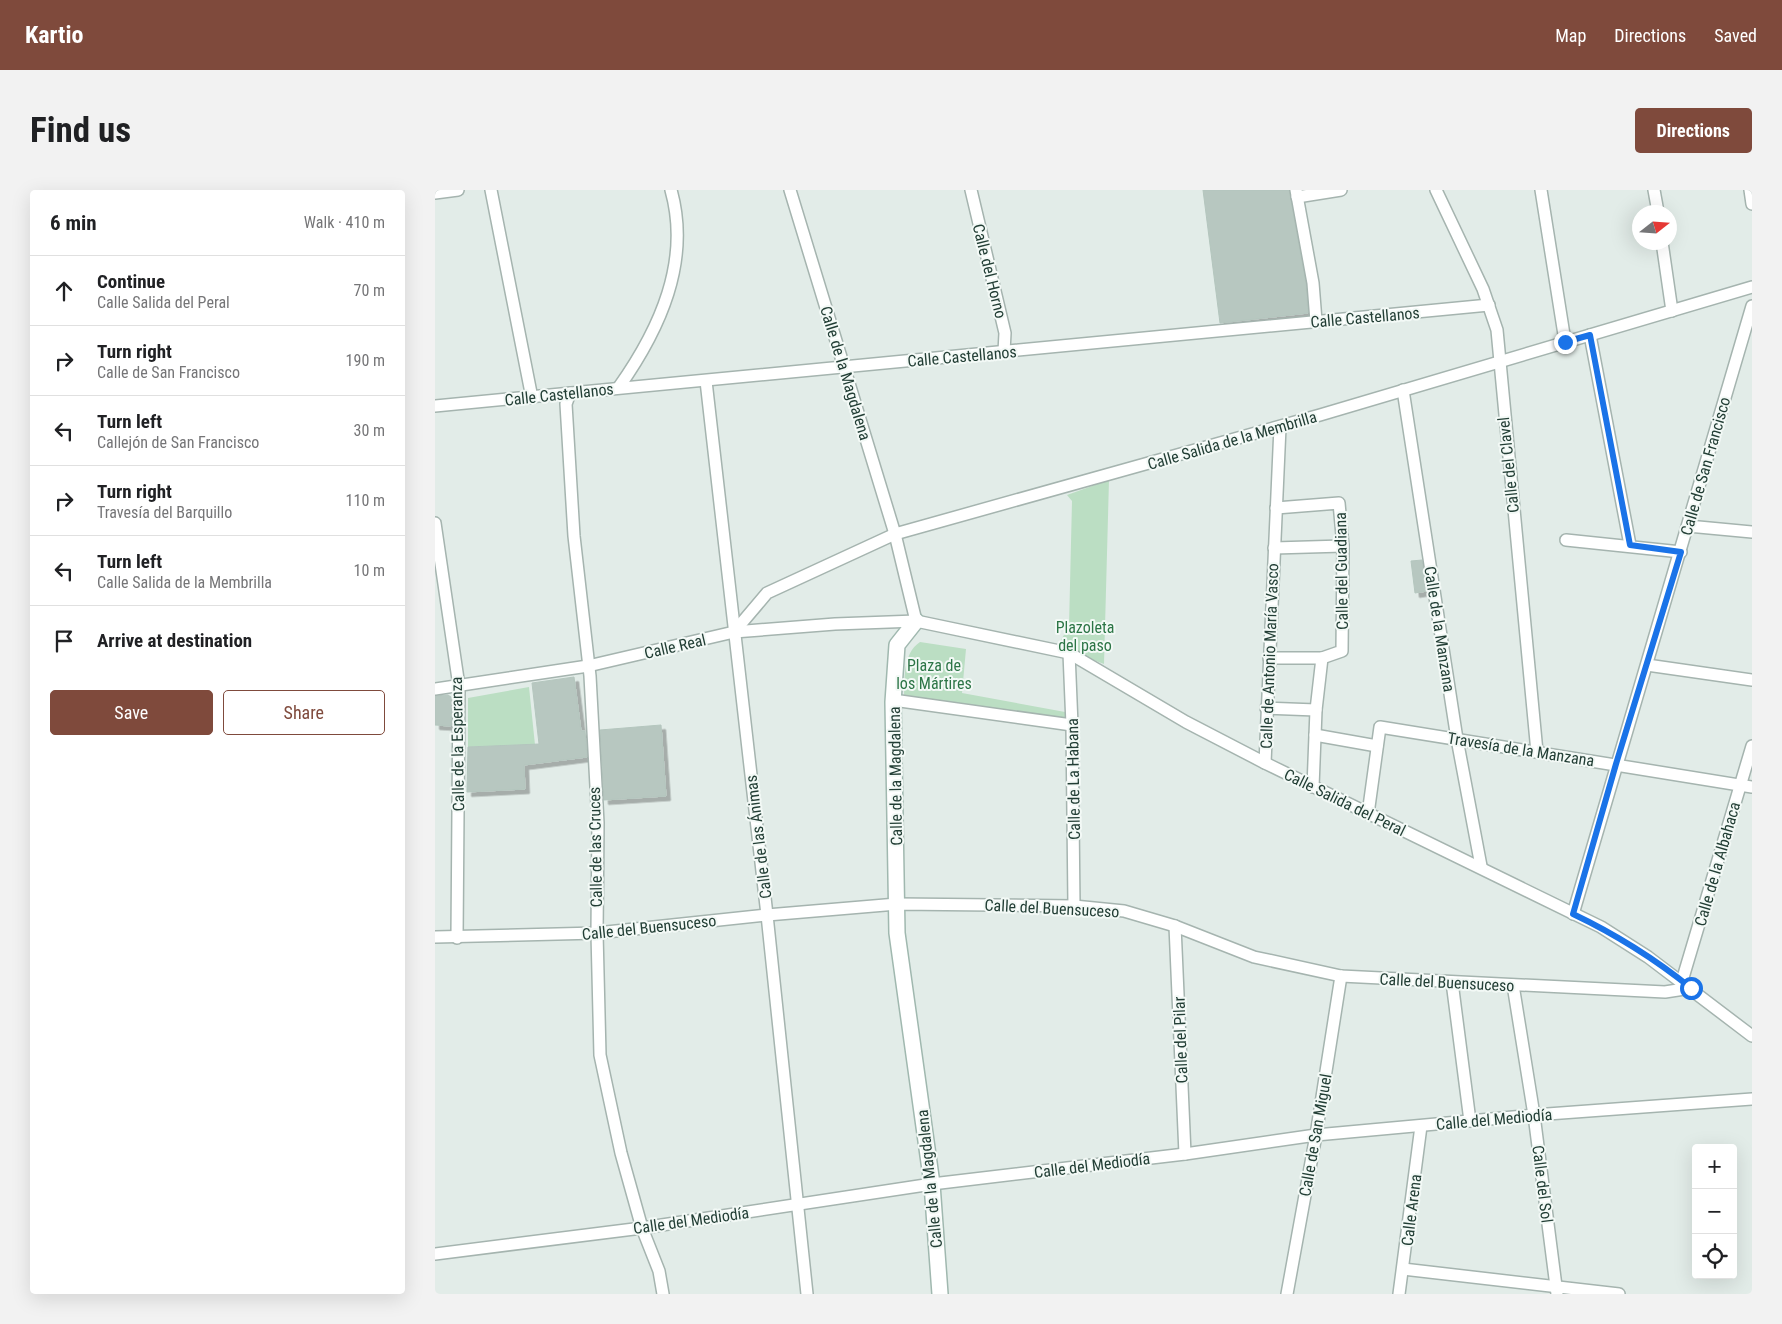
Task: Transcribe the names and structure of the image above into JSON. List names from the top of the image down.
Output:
{
  "streets": {
    "street": [
      "Calle del Horno",
      "Calle Castellanos",
      "Calle de la Magdalena",
      "Calle Salida de la Membrilla",
      "Calle del Clavel",
      "Calle de San Francisco",
      "Calle del Guadiana",
      "Calle de la Manzana",
      "Calle Real",
      "Calle de Antonio María Vasco",
      "Calle de la Esperanza",
      "Travesía de la Manzana",
      "Calle de La Habana",
      "Calle Salida del Peral",
      "Calle de las Ánimas",
      "Calle de las Cruces",
      "Calle de la Albahaca",
      "Calle del Buensuceso",
      "Calle del Pilar",
      "Calle del Mediodía",
      "Calle de San Miguel",
      "Calle del Sol",
      "Calle Arena"
    ]
  },
  "crossings": [
    ["Calle del Horno", "Calle Castellanos"],
    ["Calle Castellanos", "Calle de la Magdalena"],
    ["Calle Castellanos", "Calle del Clavel"],
    ["Calle Castellanos", "Calle de las Ánimas"],
    ["Calle Castellanos", "Calle de las Cruces"],
    ["Calle de la Magdalena", "Calle Salida de la Membrilla"],
    ["Calle de la Magdalena", "Calle Real"],
    ["Calle de la Magdalena", "Calle Salida del Peral"],
    ["Calle de la Magdalena", "Calle del Buensuceso"],
    ["Calle de la Magdalena", "Calle del Mediodía"],
    ["Calle Salida de la Membrilla", "Calle del Clavel"],
    ["Calle Salida de la Membrilla", "Calle de la Manzana"],
    ["Calle Salida de la Membrilla", "Calle Real"],
    ["Calle Salida de la Membrilla", "Calle de Antonio María Vasco"],
    ["Calle Salida de la Membrilla", "Calle de las Ánimas"],
    ["Calle del Clavel", "Travesía de la Manzana"],
    ["Calle de San Francisco", "Travesía de la Manzana"],
    ["Calle de San Francisco", "Calle Salida del Peral"],
    ["Calle del Guadiana", "Calle de Antonio María Vasco"],
    ["Calle de la Manzana", "Travesía de la Manzana"],
    ["Calle de la Manzana", "Calle Salida del Peral"],
    ["Calle Real", "Calle de la Esperanza"],
    ["Calle Real", "Calle Salida del Peral"],
    ["Calle Real", "Calle de las Ánimas"],
    ["Calle Real", "Calle de las Cruces"],
    ["Calle de Antonio María Vasco", "Calle Salida del Peral"],
    ["Calle de la Esperanza", "Calle del Buensuceso"],
    ["Travesía de la Manzana", "Calle de la Albahaca"],
    ["Calle de La Habana", "Calle Salida del Peral"],
    ["Calle de La Habana", "Calle del Buensuceso"],
    ["Calle Salida del Peral", "Calle de la Albahaca"],
    ["Calle Salida del Peral", "Calle del Buensuceso"],
    ["Calle de las Ánimas", "Calle del Buensuceso"],
    ["Calle de las Ánimas", "Calle del Mediodía"],
    ["Calle de las Cruces", "Calle del Buensuceso"],
    ["Calle de las Cruces", "Calle del Mediodía"],
    ["Calle de la Albahaca", "Calle del Buensuceso"],
    ["Calle del Buensuceso", "Calle del Pilar"],
    ["Calle del Buensuceso", "Calle de San Miguel"],
    ["Calle del Buensuceso", "Calle del Sol"],
    ["Calle del Pilar", "Calle del Mediodía"],
    ["Calle del Mediodía", "Calle de San Miguel"],
    ["Calle del Mediodía", "Calle del Sol"],
    ["Calle del Mediodía", "Calle Arena"]
  ],
  "parks": ["Plazoleta del paso", "Plaza de los Mártires"],
  "north": "right",
  "page": {
    "header": "Kartio",
    "nav": ["Map", "Directions", "Saved"],
    "buttons": [
      "Directions",
      ["Save", "Share"]
    ],
    "title": "Find us",
    "heading": ["6 min", "Walk · 410 m"],
    "list": [
      ["Continue", "Calle Salida del Peral", "70 m"],
      ["Turn right", "Calle de San Francisco", "190 m"],
      ["Turn left", "Callejón de San Francisco", "30 m"],
      ["Turn right", "Travesía del Barquillo", "110 m"],
      ["Turn left", "Calle Salida de la Membrilla", "10 m"],
      "Arrive at destination"
    ],
    "map_buttons": ["+", "−"]
  }
}
